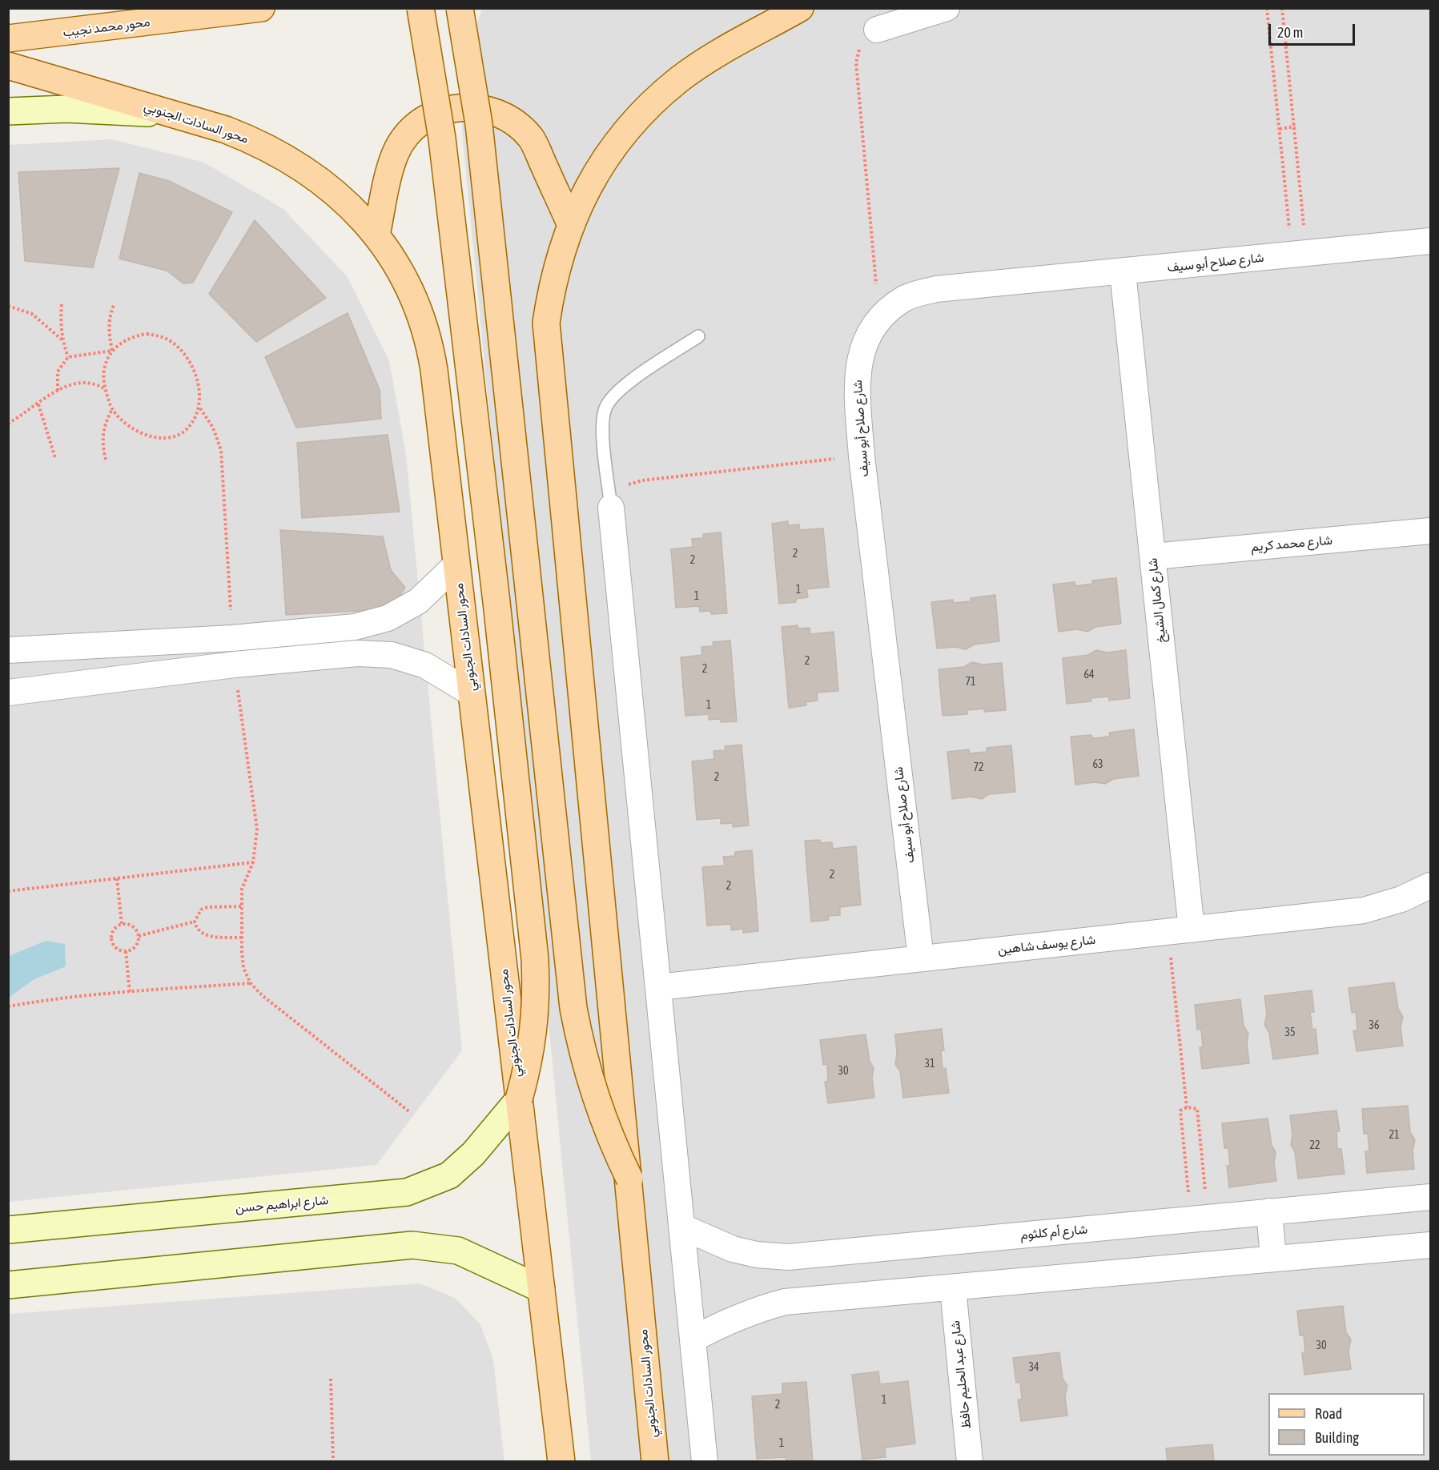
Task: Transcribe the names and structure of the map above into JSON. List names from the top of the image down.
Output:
{
  "streets": {
    "main road": ["محور محمد نجيب", "محور السادات الجنوبي"],
    "street": [
      "شارع صلاح أبو سيف",
      "شارع محمد كريم",
      "شارع كمال الشيخ",
      "شارع يوسف شاهين",
      "شارع ابراهيم حسن",
      "شارع أم كلثوم",
      "شارع عبد الحليم حافظ"
    ]
  },
  "crossings": [
    ["محور السادات الجنوبي", "شارع ابراهيم حسن"],
    ["شارع صلاح أبو سيف", "شارع كمال الشيخ"],
    ["شارع صلاح أبو سيف", "شارع يوسف شاهين"],
    ["شارع محمد كريم", "شارع كمال الشيخ"],
    ["شارع كمال الشيخ", "شارع يوسف شاهين"]
  ],
  "house_numbers": [
    "2",
    "2",
    "1",
    "1",
    "2",
    "2",
    "64",
    "71",
    "1",
    "63",
    "72",
    "2",
    "2",
    "2",
    "36",
    "35",
    "31",
    "30",
    "21",
    "22",
    "30",
    "34",
    "1",
    "2",
    "1"
  ],
  "legend": ["Road", "Building"],
  "scale_bar": "20 m"
}
